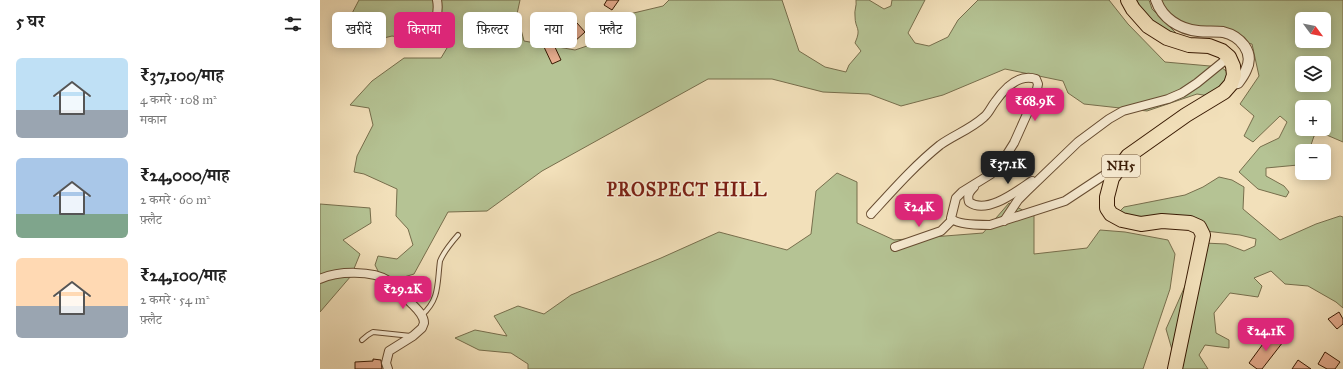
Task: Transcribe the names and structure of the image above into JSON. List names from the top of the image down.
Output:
{
  "streets": {
    "highway": ["NH5"]
  },
  "districts": ["PROSPECT HILL"],
  "north": "bottom right",
  "page": {
    "heading": "5 घर",
    "map_buttons": ["+", "−"],
    "chip": [
      "खरीदें",
      "किराया",
      "फ़िल्टर",
      "नया",
      "फ़्लैट"
    ],
    "list": [
      {
        "name": "₹37,100/माह",
        "note": "4 कमरे · 108 m² · मकान"
      },
      {
        "name": "₹24,000/माह",
        "note": "2 कमरे · 60 m² · फ़्लैट"
      },
      {
        "name": "₹24,100/माह",
        "note": "2 कमरे · 54 m² · फ़्लैट"
      }
    ],
    "price": [
      "₹68.9K",
      "₹37.1K",
      "₹24K",
      "₹29.2K",
      "₹24.1K"
    ]
  }
}
